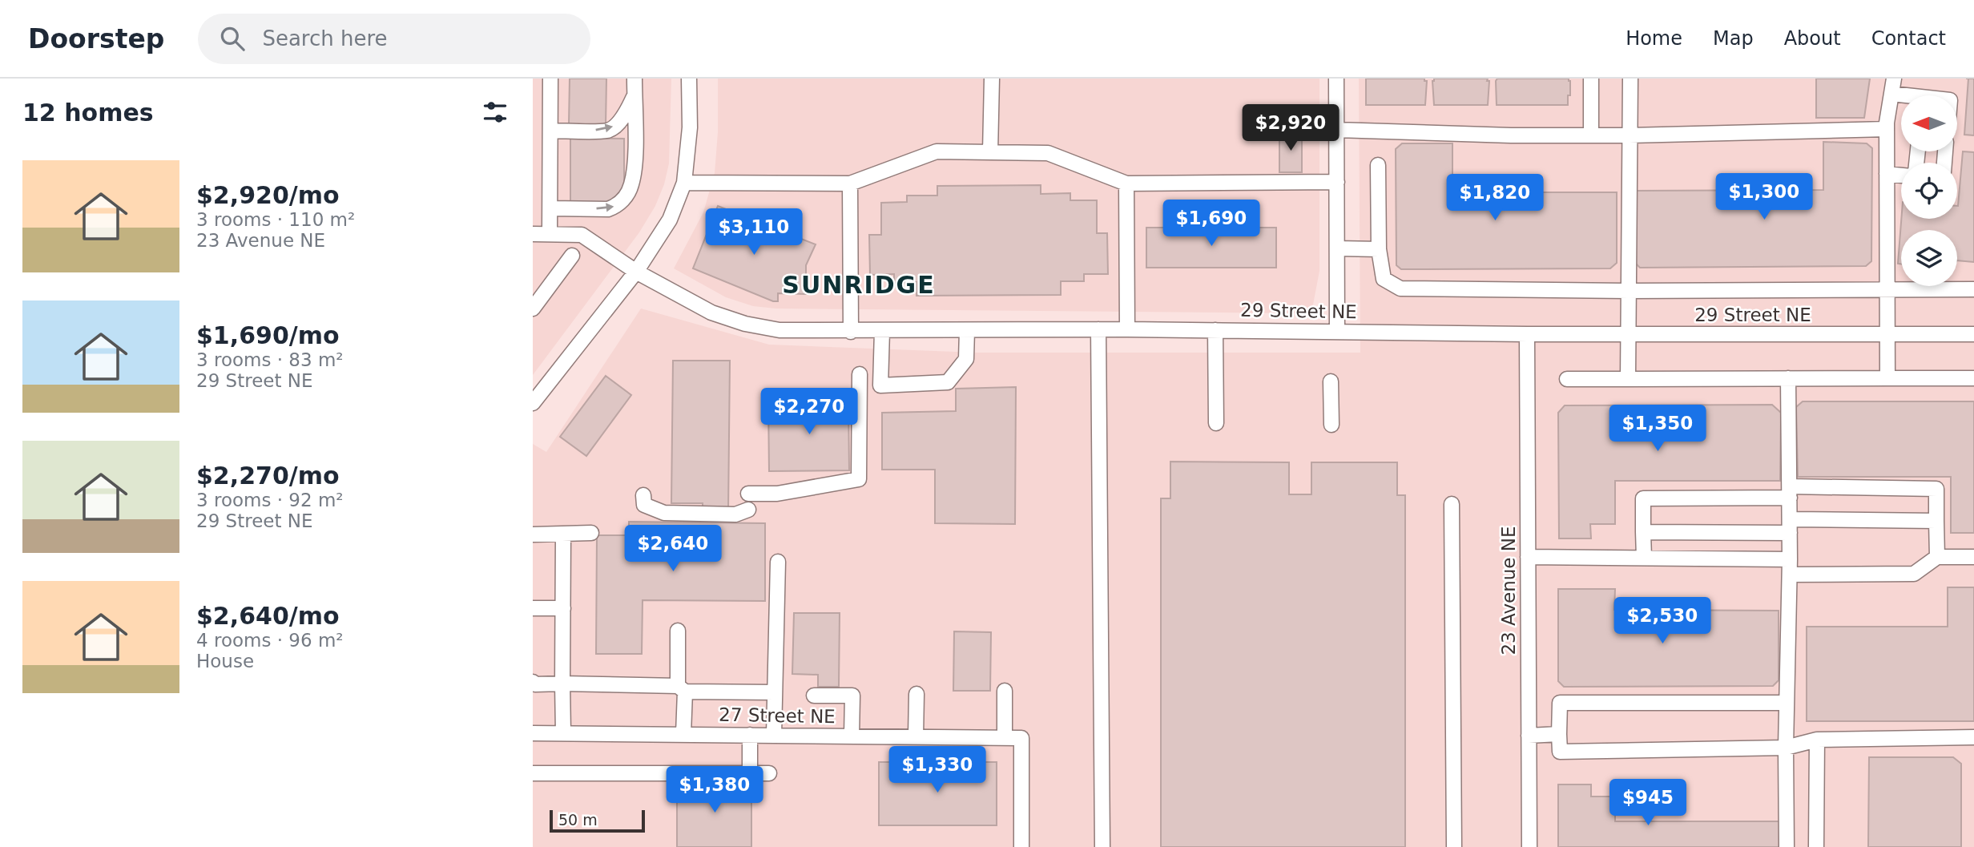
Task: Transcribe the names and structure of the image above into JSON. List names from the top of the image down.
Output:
{
  "streets": {
    "street": ["29 Street NE", "23 Avenue NE", "27 Street NE"]
  },
  "crossings": [
    ["29 Street NE", "23 Avenue NE"]
  ],
  "districts": ["SUNRIDGE"],
  "scale_bar": "50 m",
  "north": "left",
  "page": {
    "header": "Doorstep",
    "search": "Search here",
    "nav": [
      "Home",
      "Map",
      "About",
      "Contact"
    ],
    "heading": "12 homes",
    "price": [
      "$2,920",
      "$1,300",
      "$1,820",
      "$1,690",
      "$3,110",
      "$2,270",
      "$1,350",
      "$2,640",
      "$2,530",
      "$1,330",
      "$1,380",
      "$945"
    ],
    "list": [
      {
        "name": "$2,920/mo",
        "note": "3 rooms · 110 m² · 23 Avenue NE"
      },
      {
        "name": "$1,690/mo",
        "note": "3 rooms · 83 m² · 29 Street NE"
      },
      {
        "name": "$2,270/mo",
        "note": "3 rooms · 92 m² · 29 Street NE"
      },
      {
        "name": "$2,640/mo",
        "note": "4 rooms · 96 m² · House"
      }
    ],
    "scale": "50 m"
  }
}
